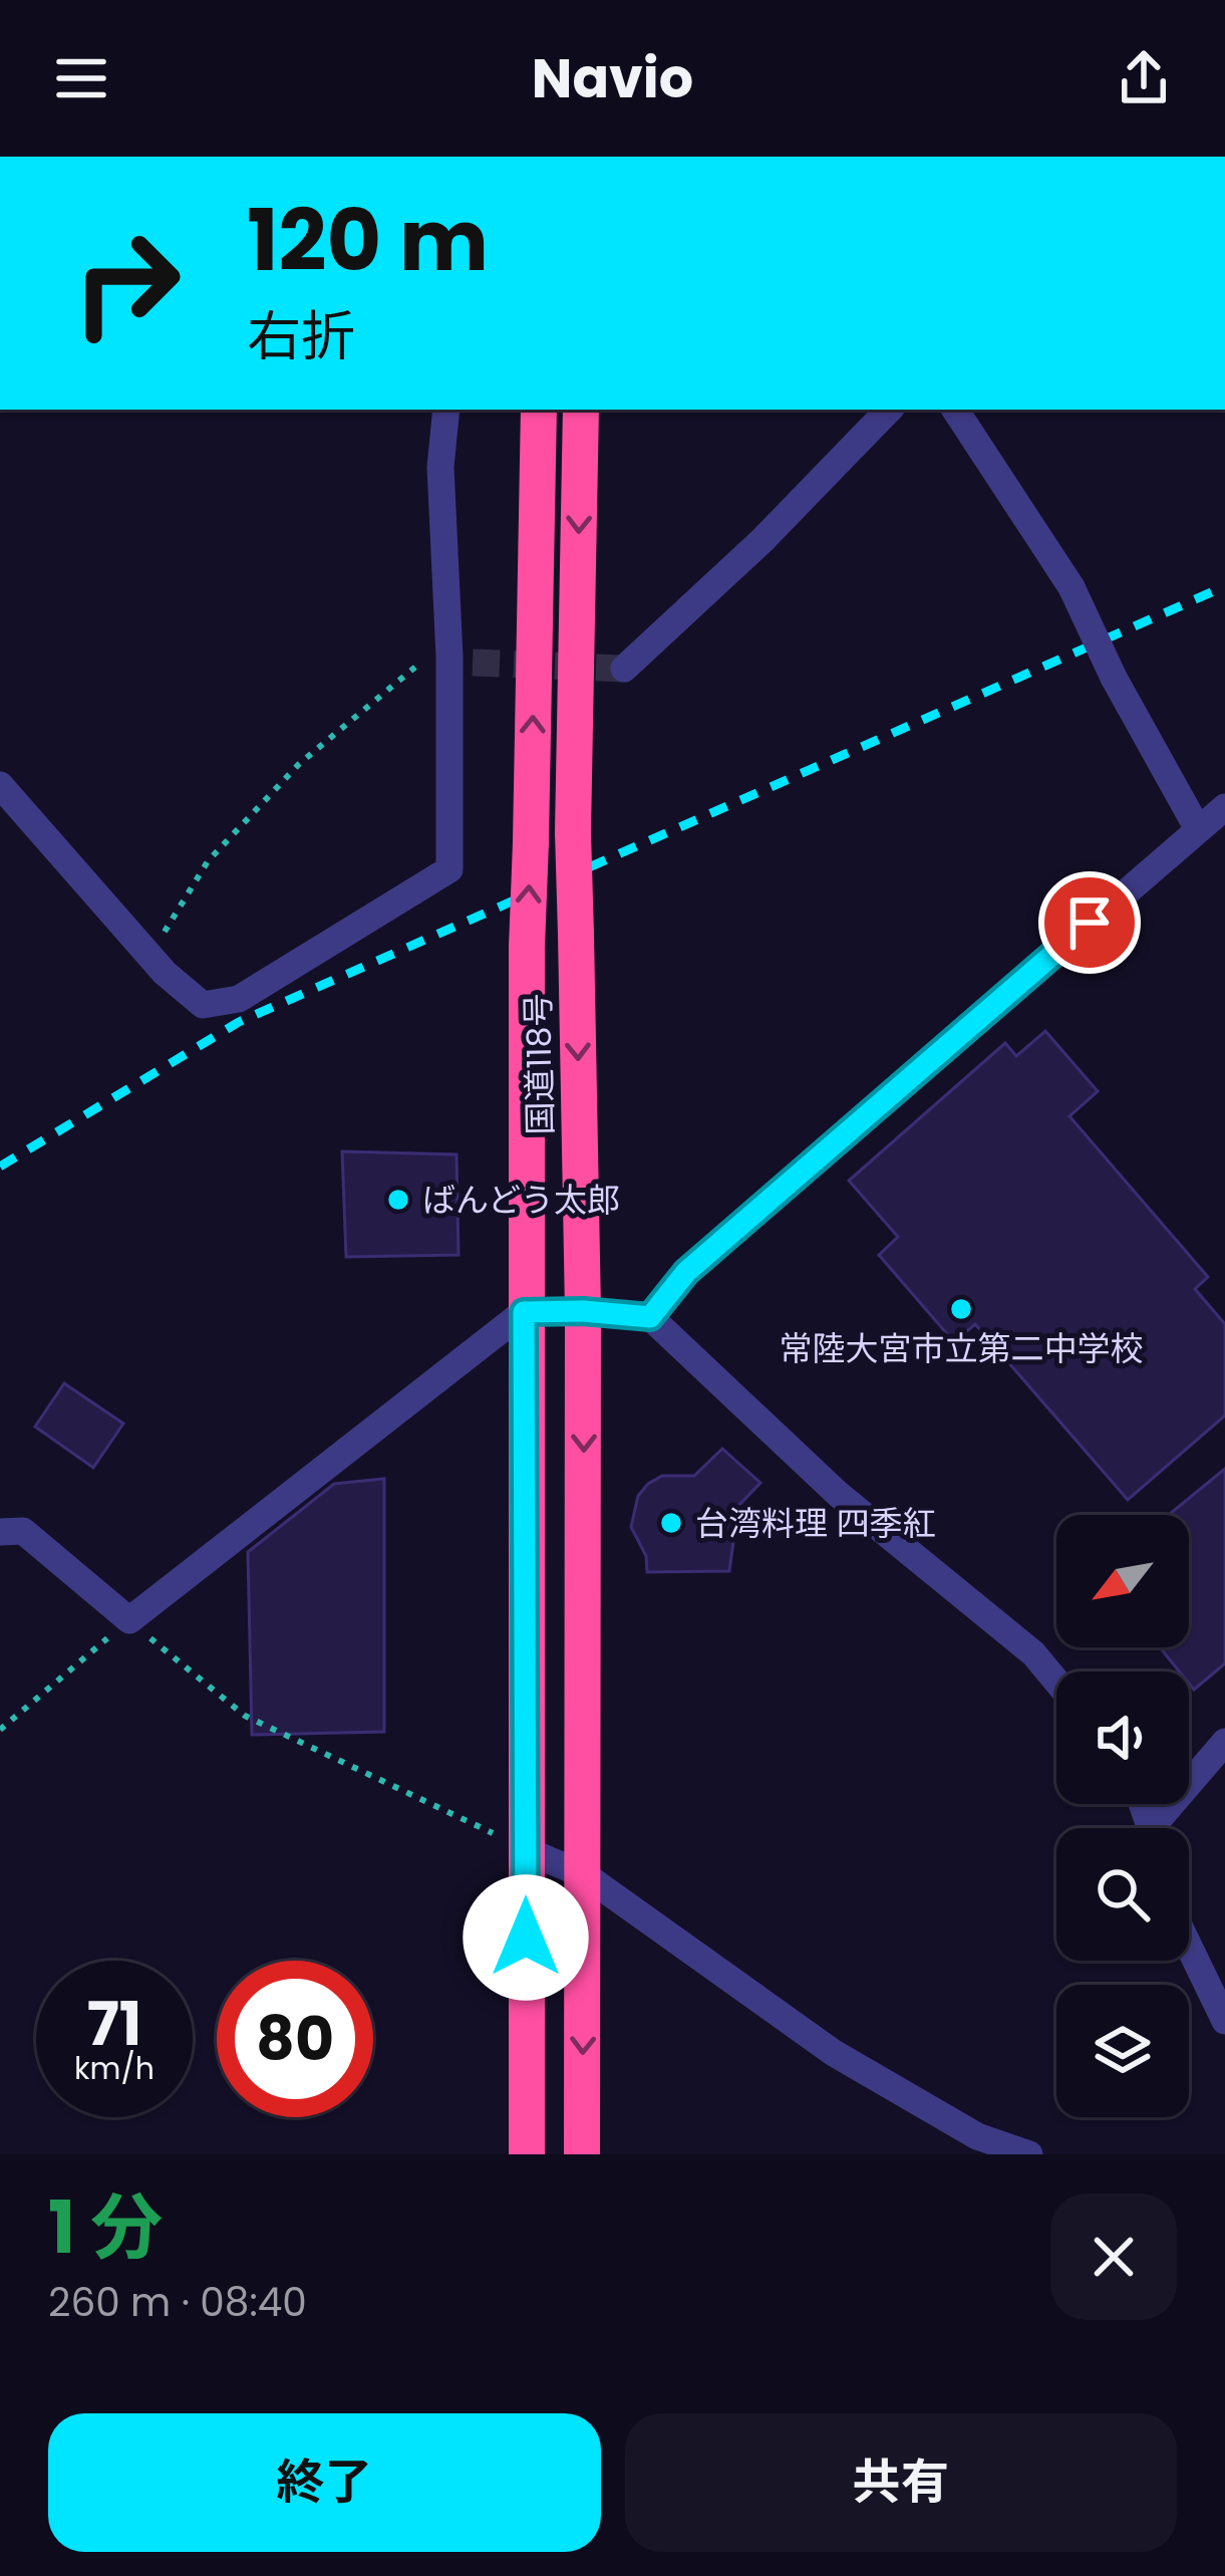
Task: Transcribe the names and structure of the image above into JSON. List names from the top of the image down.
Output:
{
  "streets": {
    "highway": ["国道118号"]
  },
  "places": ["ばんどう太郎", "常陸大宮市立第二中学校", "台湾料理 四季紅"],
  "north": "bottom left",
  "page": {
    "header": "Navio",
    "turn": ["120 m", "右折"],
    "speed": "71 km/h",
    "limit": "80",
    "heading": ["1 分", "260 m · 08:40"],
    "buttons": ["終了", "共有"]
  }
}
